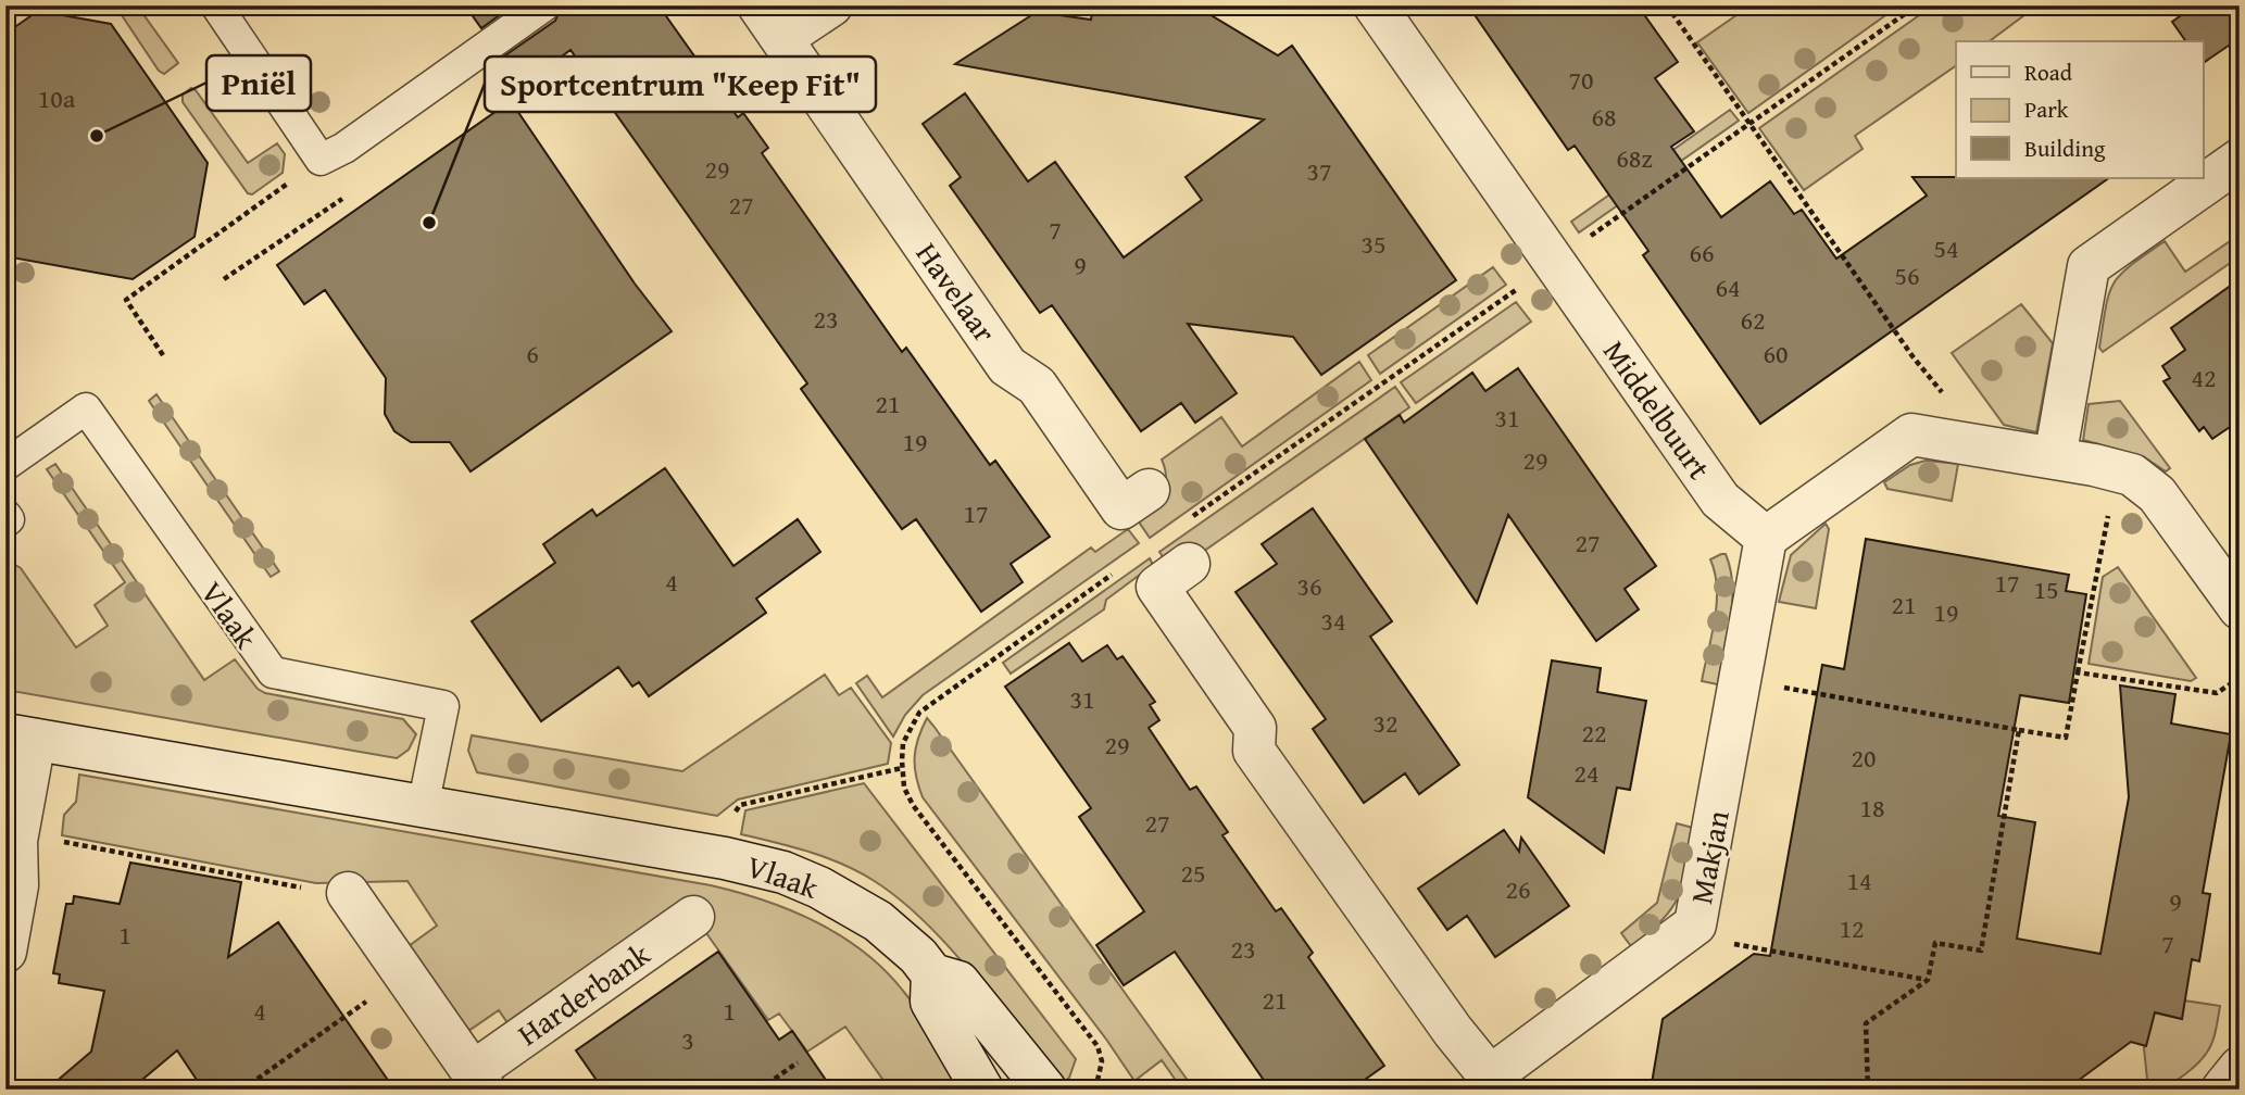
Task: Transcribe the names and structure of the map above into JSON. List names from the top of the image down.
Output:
{
  "streets": {
    "street": [
      "Havelaar",
      "Middelbuurt",
      "Vlaak",
      "Makjan",
      "Harderbank"
    ]
  },
  "crossings": [
    ["Middelbuurt", "Makjan"]
  ],
  "places": ["Pniël", "Sportcentrum \"Keep Fit\""],
  "house_numbers": [
    "70",
    "10a",
    "68",
    "68z",
    "29",
    "37",
    "27",
    "7",
    "35",
    "54",
    "66",
    "9",
    "56",
    "64",
    "23",
    "62",
    "6",
    "60",
    "42",
    "21",
    "31",
    "19",
    "29",
    "17",
    "27",
    "4",
    "17",
    "36",
    "15",
    "21",
    "19",
    "34",
    "31",
    "32",
    "22",
    "29",
    "20",
    "24",
    "18",
    "27",
    "25",
    "14",
    "26",
    "9",
    "12",
    "1",
    "7",
    "23",
    "21",
    "4",
    "1",
    "3"
  ],
  "legend": ["Road", "Park", "Building"]
}
